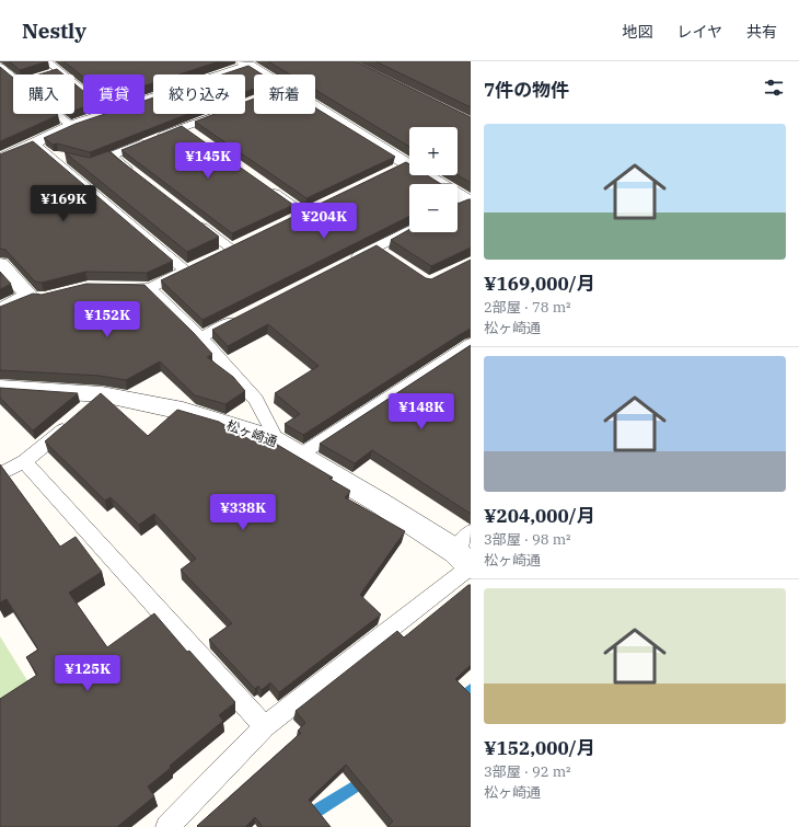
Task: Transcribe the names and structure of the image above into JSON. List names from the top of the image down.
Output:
{
  "streets": {
    "street": ["松ヶ崎通"]
  },
  "page": {
    "header": "Nestly",
    "nav": ["地図", "レイヤ", "共有"],
    "heading": "7件の物件",
    "chip": [
      "購入",
      "賃貸",
      "絞り込み",
      "新着"
    ],
    "list": [
      {
        "name": "¥169,000/月",
        "note": "2部屋 · 78 m² · 松ヶ崎通"
      },
      {
        "name": "¥204,000/月",
        "note": "3部屋 · 98 m² · 松ヶ崎通"
      },
      {
        "name": "¥152,000/月",
        "note": "3部屋 · 92 m² · 松ヶ崎通"
      }
    ],
    "map_buttons": ["+", "−"],
    "price": [
      "¥145K",
      "¥169K",
      "¥204K",
      "¥152K",
      "¥148K",
      "¥338K",
      "¥125K"
    ]
  }
}
